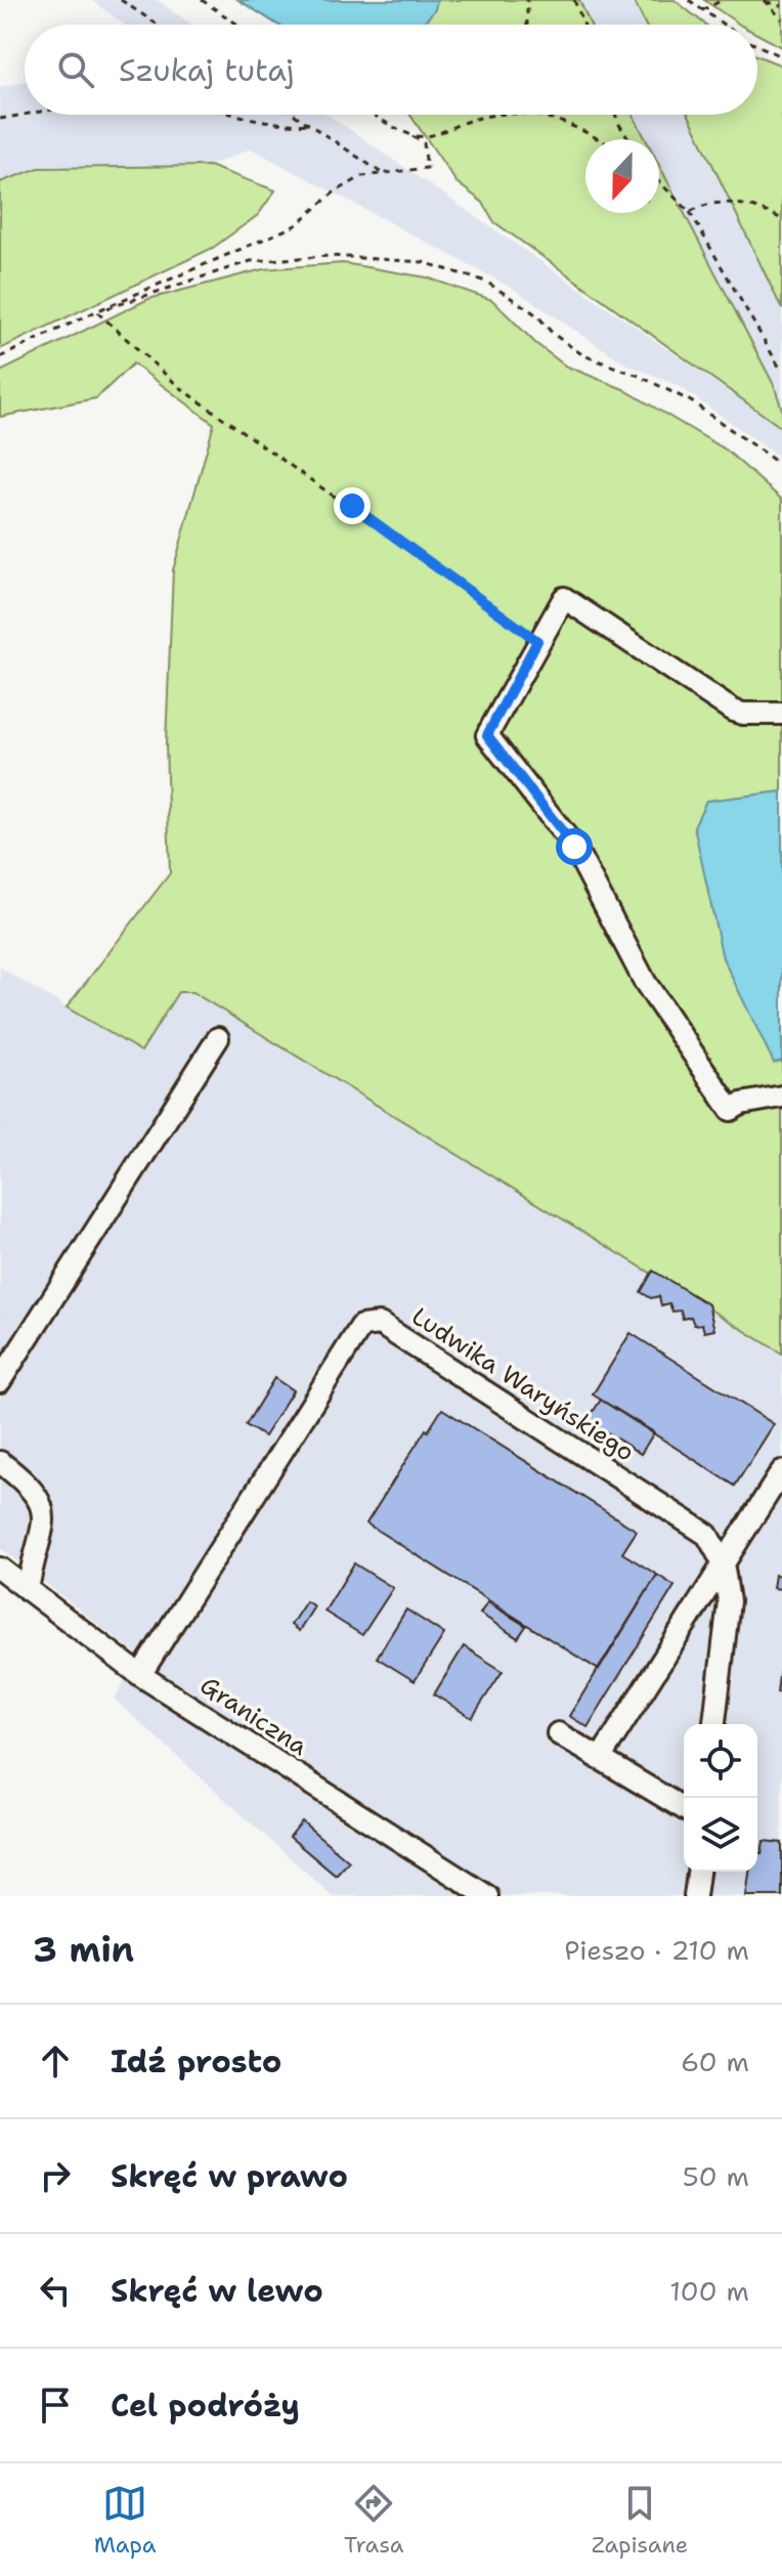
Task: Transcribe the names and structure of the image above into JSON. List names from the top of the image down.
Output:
{
  "streets": {
    "street": ["Ludwika Waryńskiego", "Graniczna"]
  },
  "crossings": [
    ["Ludwika Waryńskiego", "Graniczna"]
  ],
  "north": "bottom",
  "page": {
    "search": "Szukaj tutaj",
    "heading": ["3 min", "Pieszo · 210 m"],
    "list": [
      ["Idź prosto", "60 m"],
      ["Skręć w prawo", "50 m"],
      ["Skręć w lewo", "100 m"],
      "Cel podróży"
    ],
    "nav": ["Mapa", "Trasa", "Zapisane"]
  }
}
